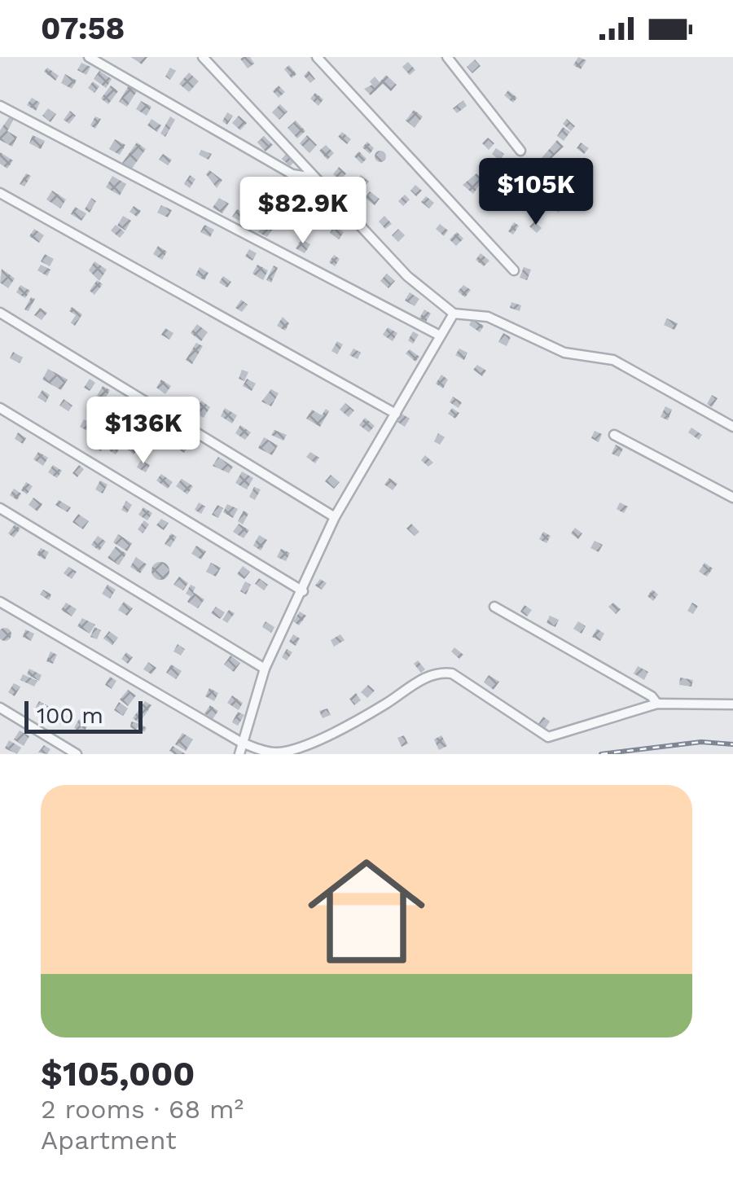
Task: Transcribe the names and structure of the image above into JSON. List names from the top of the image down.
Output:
{
  "scale_bar": "100 m",
  "page": {
    "status": "07:58",
    "price": ["$105K", "$82.9K", "$136K"],
    "scale": "100 m",
    "list": [
      {
        "name": "$105,000",
        "note": "2 rooms · 68 m² · Apartment"
      }
    ]
  }
}
